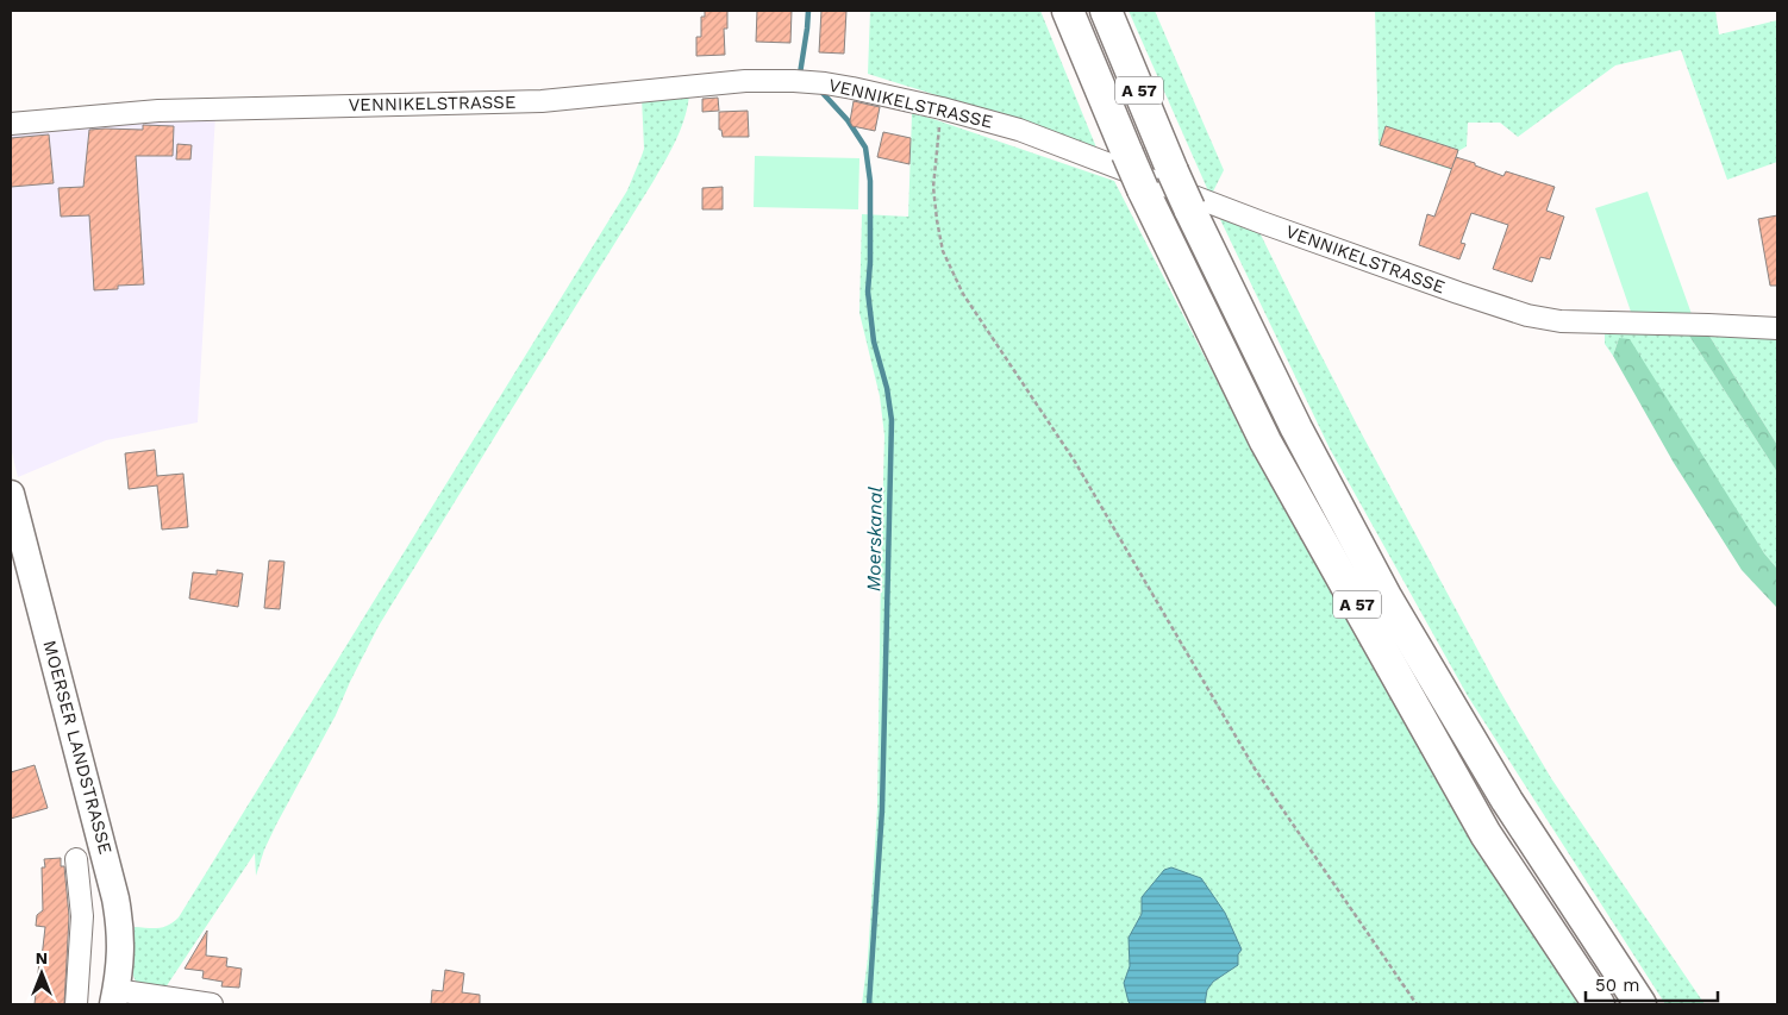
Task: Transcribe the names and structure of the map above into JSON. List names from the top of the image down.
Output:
{
  "streets": {
    "highway": ["A 57"],
    "main road": ["MOERSER LANDSTRASSE"],
    "street": ["VENNIKELSTRASSE"]
  },
  "water": ["Moerskanal"],
  "scale_bar": "50 m",
  "north": "top"
}
